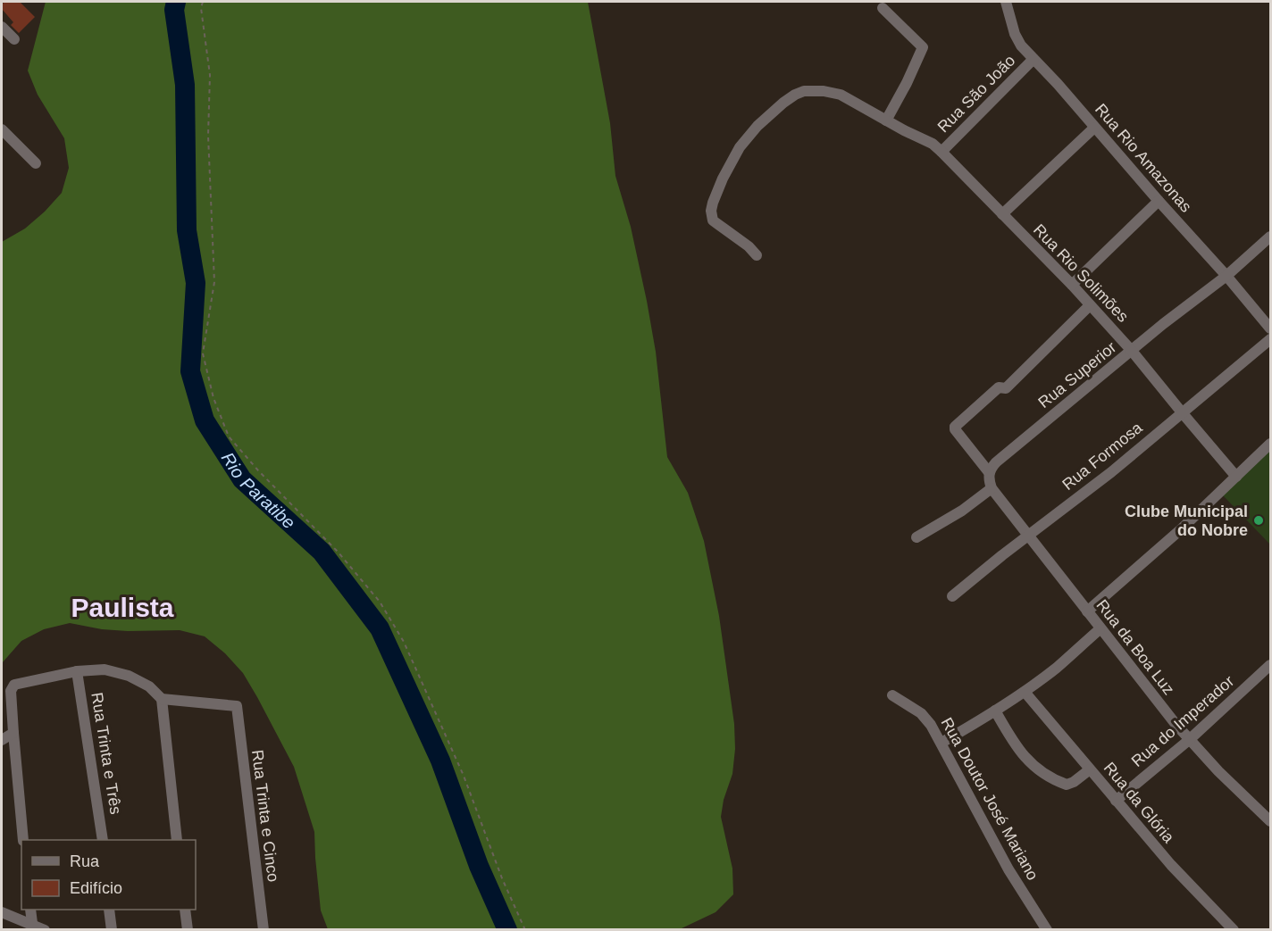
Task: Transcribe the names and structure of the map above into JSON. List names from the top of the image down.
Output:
{
  "streets": {
    "street": [
      "Rua São João",
      "Rua Rio Amazonas",
      "Rua Rio Solimões",
      "Rua Superior",
      "Rua Formosa",
      "Rua da Boa Luz",
      "Rua do Imperador",
      "Rua Trinta e Três",
      "Rua Doutor José Mariano",
      "Rua da Glória",
      "Rua Trinta e Cinco"
    ]
  },
  "crossings": [
    ["Rua São João", "Rua Rio Amazonas"],
    ["Rua São João", "Rua Rio Solimões"],
    ["Rua Rio Amazonas", "Rua Superior"],
    ["Rua Rio Solimões", "Rua Superior"],
    ["Rua Rio Solimões", "Rua Formosa"],
    ["Rua Rio Solimões", "Rua da Boa Luz"],
    ["Rua Superior", "Rua da Boa Luz"],
    ["Rua Formosa", "Rua da Boa Luz"],
    ["Rua da Boa Luz", "Rua do Imperador"],
    ["Rua do Imperador", "Rua da Glória"]
  ],
  "districts": ["Paulista"],
  "water": ["Rio Paratibe"],
  "places": ["Clube Municipal do Nobre"],
  "legend": ["Rua", "Edifício"]
}
